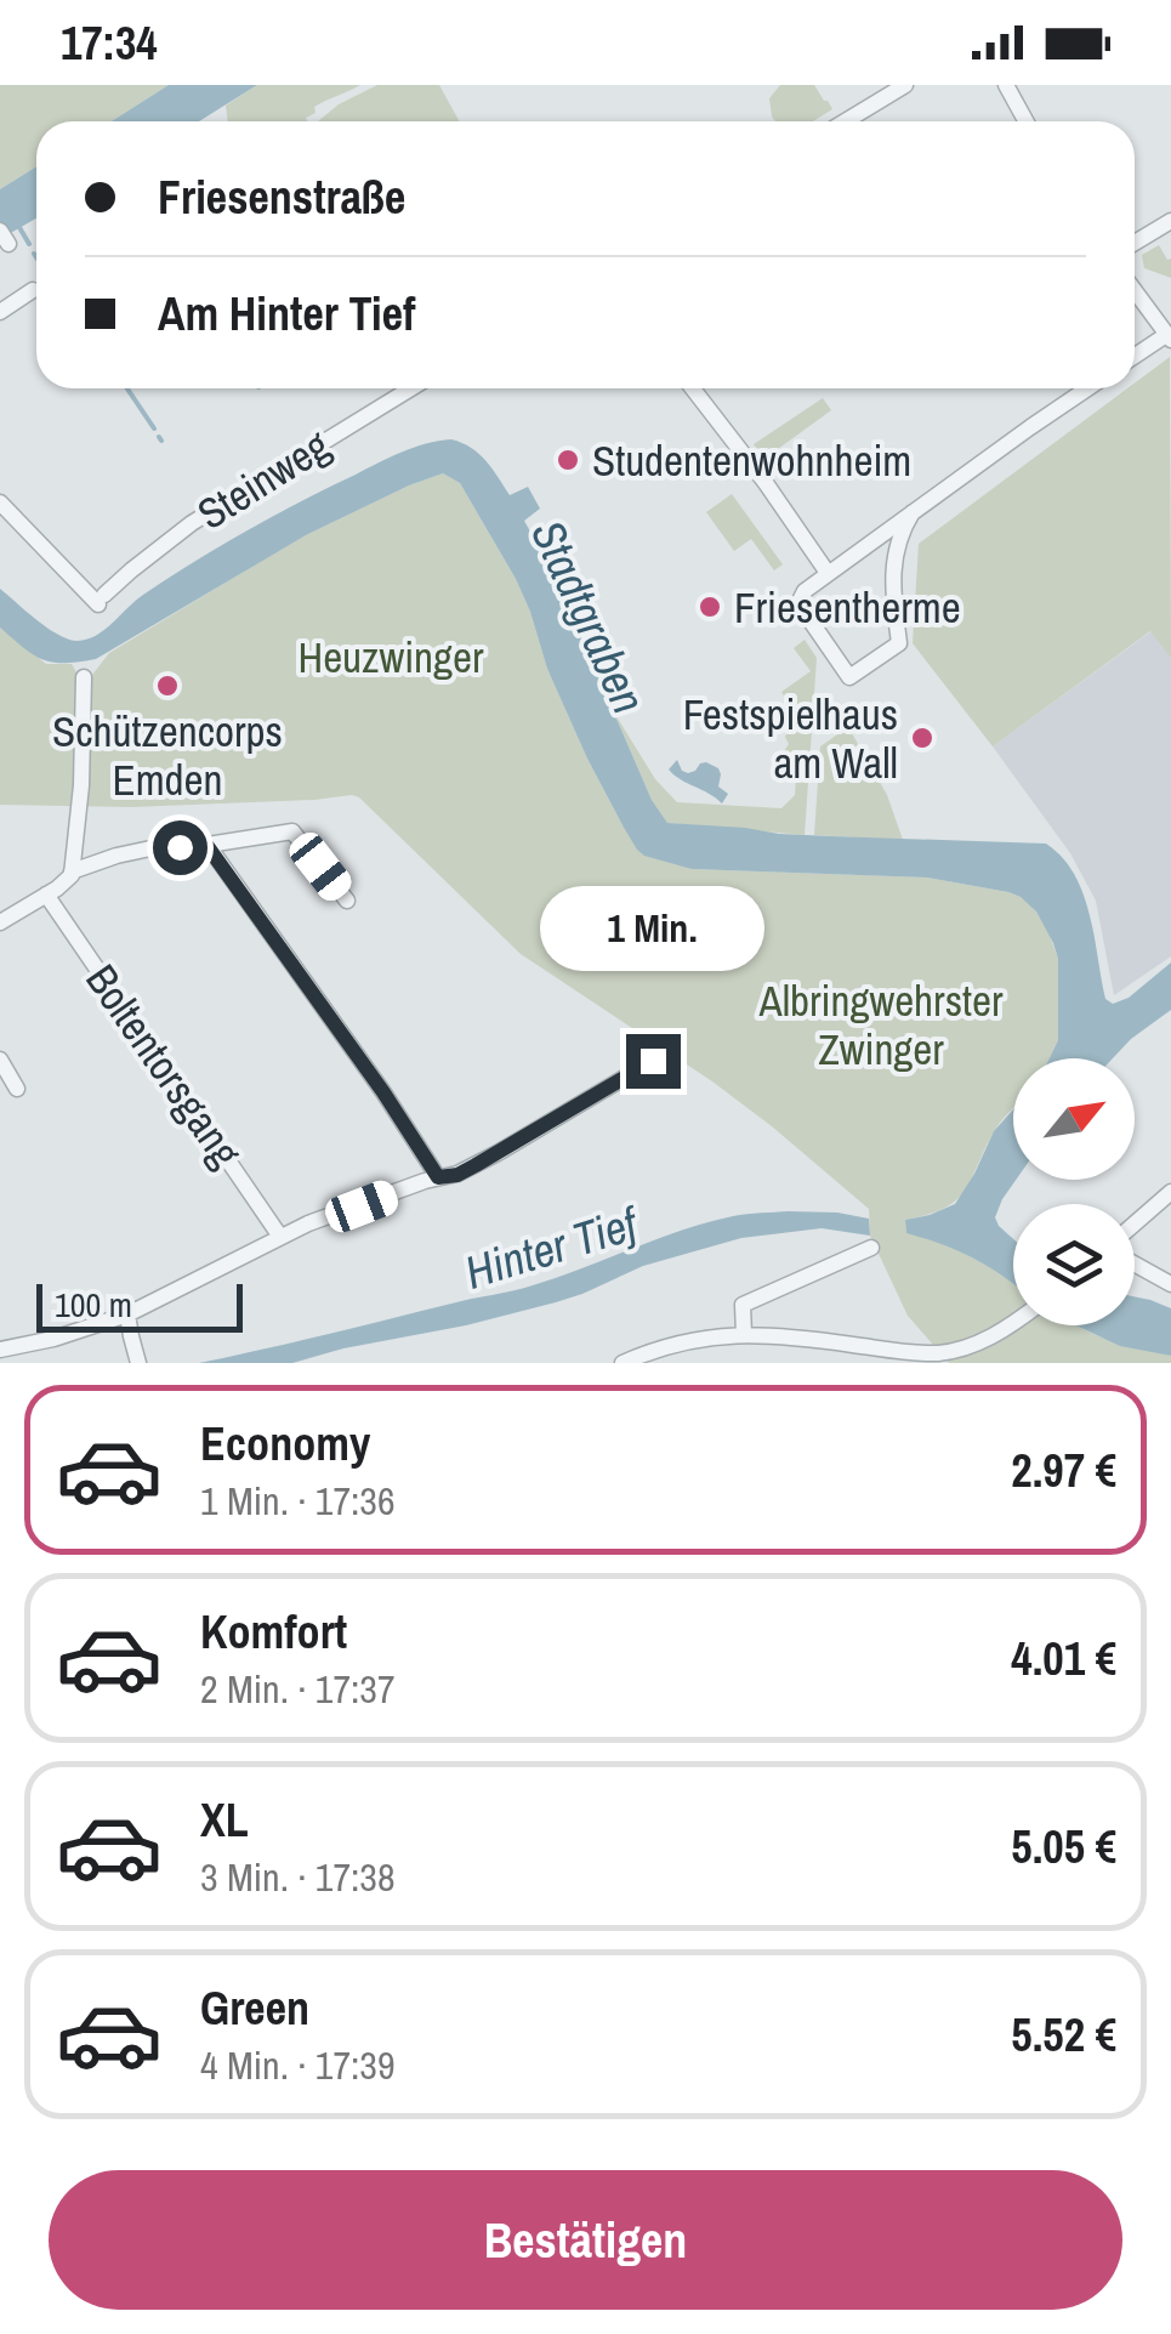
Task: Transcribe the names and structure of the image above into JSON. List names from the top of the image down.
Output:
{
  "streets": {
    "street": ["Steinweg", "Boltentorsgang"]
  },
  "water": ["Stadtgraben", "Hinter Tief"],
  "parks": ["Heuzwinger", "Albringwehrster Zwinger"],
  "places": [
    "Studentenwohnheim",
    "Friesentherme",
    "Schützencorps Emden",
    "Festspielhaus am Wall"
  ],
  "scale_bar": "100 m",
  "north": "top right",
  "page": {
    "status": "17:34",
    "banner": ["Friesenstraße", "Am Hinter Tief"],
    "bubble": "1 Min.",
    "scale": "100 m",
    "list": [
      {
        "name": "Economy",
        "note": "1 Min. · 17:36",
        "value": "2.97 €"
      },
      {
        "name": "Komfort",
        "note": "2 Min. · 17:37",
        "value": "4.01 €"
      },
      {
        "name": "XL",
        "note": "3 Min. · 17:38",
        "value": "5.05 €"
      },
      {
        "name": "Green",
        "note": "4 Min. · 17:39",
        "value": "5.52 €"
      }
    ],
    "buttons": "Bestätigen"
  }
}
